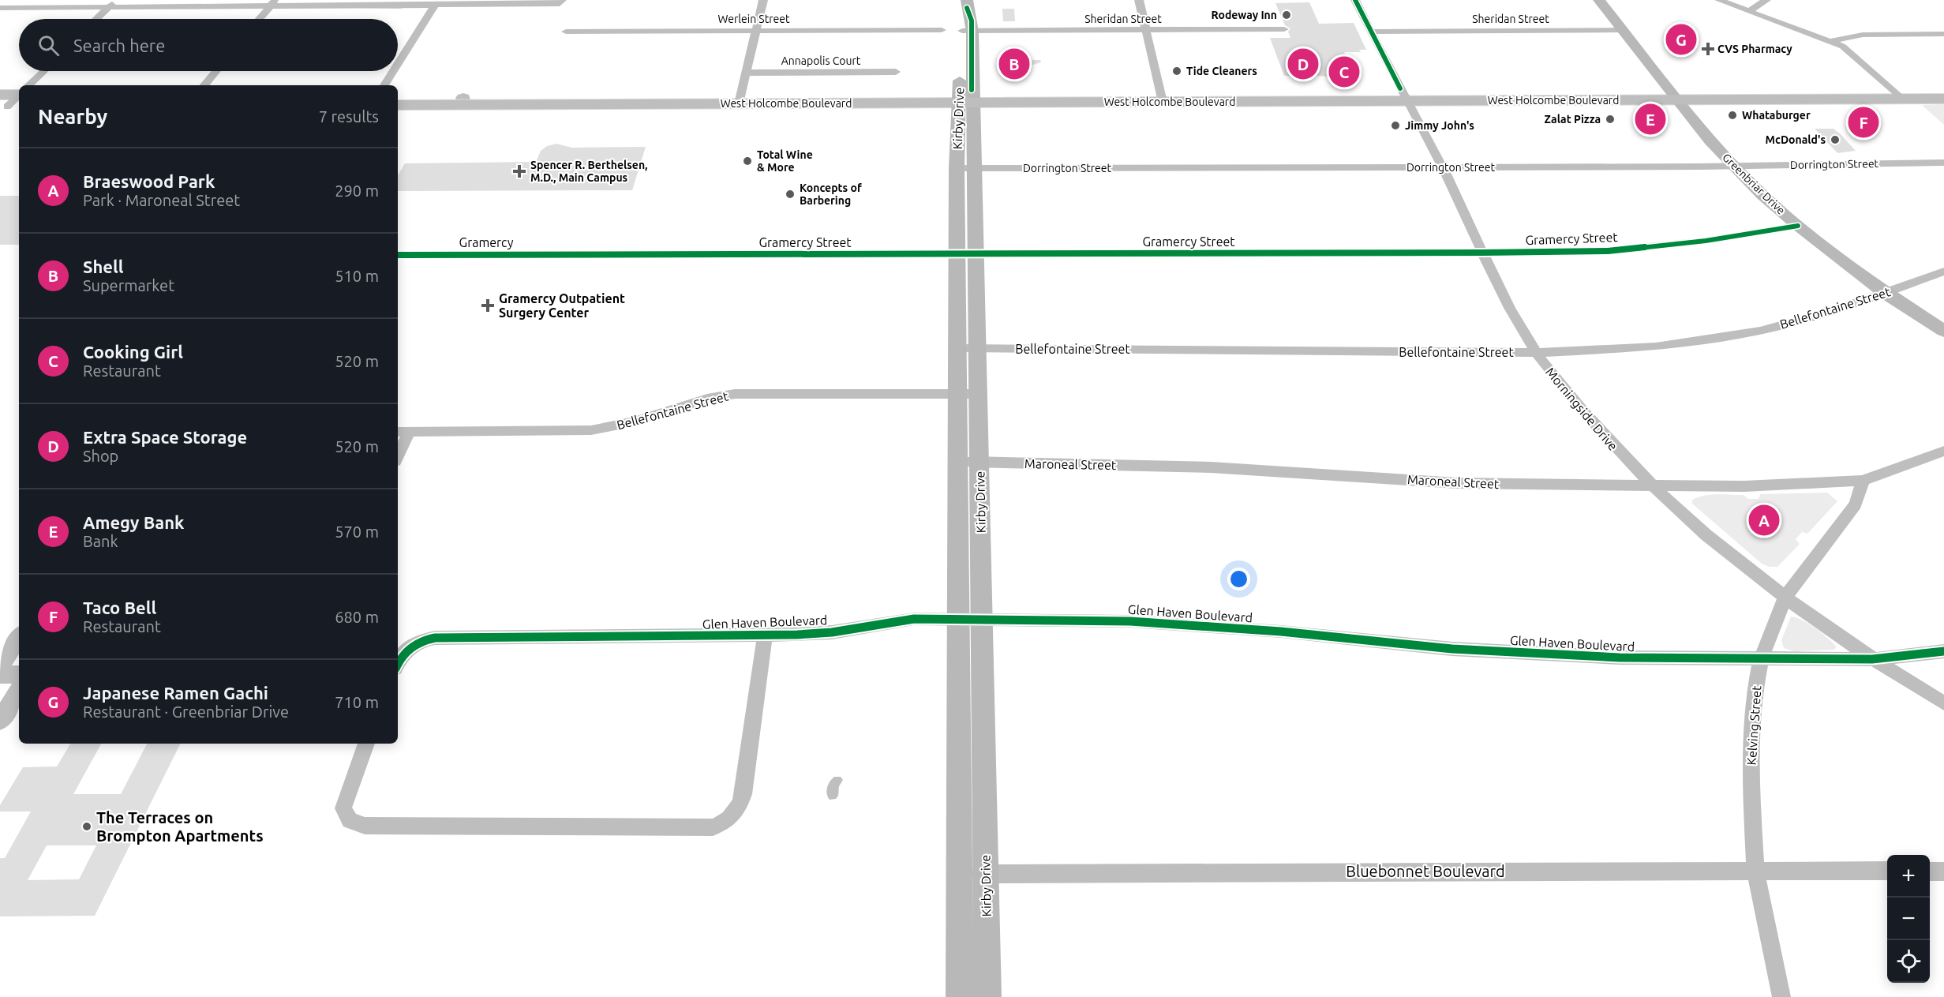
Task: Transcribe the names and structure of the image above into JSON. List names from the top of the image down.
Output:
{
  "streets": {
    "main road": ["West Holcombe Boulevard", "Kirby Drive", "Greenbriar Drive"],
    "street": [
      "Werlein Street",
      "Sheridan Street",
      "Annapolis Court",
      "Dorrington Street",
      "Gramercy Street",
      "Gramercy",
      "Bellefontaine Street",
      "Morningside Drive",
      "Maroneal Street",
      "Glen Haven Boulevard",
      "Kelving Street",
      "Bluebonnet Boulevard"
    ]
  },
  "crossings": [
    ["Sheridan Street", "Kirby Drive"],
    ["Sheridan Street", "Greenbriar Drive"],
    ["Sheridan Street", "Morningside Drive"],
    ["West Holcombe Boulevard", "Kirby Drive"],
    ["West Holcombe Boulevard", "Greenbriar Drive"],
    ["West Holcombe Boulevard", "Morningside Drive"],
    ["Kirby Drive", "Dorrington Street"],
    ["Kirby Drive", "Gramercy Street"],
    ["Kirby Drive", "Bellefontaine Street"],
    ["Kirby Drive", "Maroneal Street"],
    ["Kirby Drive", "Glen Haven Boulevard"],
    ["Kirby Drive", "Bluebonnet Boulevard"],
    ["Dorrington Street", "Greenbriar Drive"],
    ["Dorrington Street", "Morningside Drive"],
    ["Greenbriar Drive", "Gramercy Street"],
    ["Greenbriar Drive", "Bellefontaine Street"],
    ["Gramercy Street", "Gramercy"],
    ["Gramercy Street", "Morningside Drive"],
    ["Bellefontaine Street", "Morningside Drive"],
    ["Morningside Drive", "Maroneal Street"],
    ["Morningside Drive", "Glen Haven Boulevard"],
    ["Morningside Drive", "Kelving Street"],
    ["Maroneal Street", "Kelving Street"],
    ["Glen Haven Boulevard", "Kelving Street"],
    ["Kelving Street", "Bluebonnet Boulevard"]
  ],
  "places": {
    "other": [
      "Rodeway Inn",
      "Tide Cleaners",
      "Whataburger",
      "Zalat Pizza",
      "Jimmy John's",
      "McDonald's",
      "Total Wine & More",
      "Koncepts of Barbering",
      "The Terraces on Brompton Apartments"
    ],
    "health": ["CVS Pharmacy", "Spencer R. Berthelsen, M.D., Main Campus", "Gramercy Outpatient Surgery Center"]
  },
  "page": {
    "search": "Search here",
    "pins": [
      "G",
      "B",
      "D",
      "C",
      "E",
      "F",
      "A"
    ],
    "heading": ["Nearby", "7 results"],
    "list": [
      {
        "mark": "A",
        "name": "Braeswood Park",
        "note": "Park · Maroneal Street",
        "value": "290 m"
      },
      {
        "mark": "B",
        "name": "Shell",
        "note": "Supermarket",
        "value": "510 m"
      },
      {
        "mark": "C",
        "name": "Cooking Girl",
        "note": "Restaurant",
        "value": "520 m"
      },
      {
        "mark": "D",
        "name": "Extra Space Storage",
        "note": "Shop",
        "value": "520 m"
      },
      {
        "mark": "E",
        "name": "Amegy Bank",
        "note": "Bank",
        "value": "570 m"
      },
      {
        "mark": "F",
        "name": "Taco Bell",
        "note": "Restaurant",
        "value": "680 m"
      },
      {
        "mark": "G",
        "name": "Japanese Ramen Gachi",
        "note": "Restaurant · Greenbriar Drive",
        "value": "710 m"
      }
    ],
    "map_buttons": ["+", "−"]
  }
}
